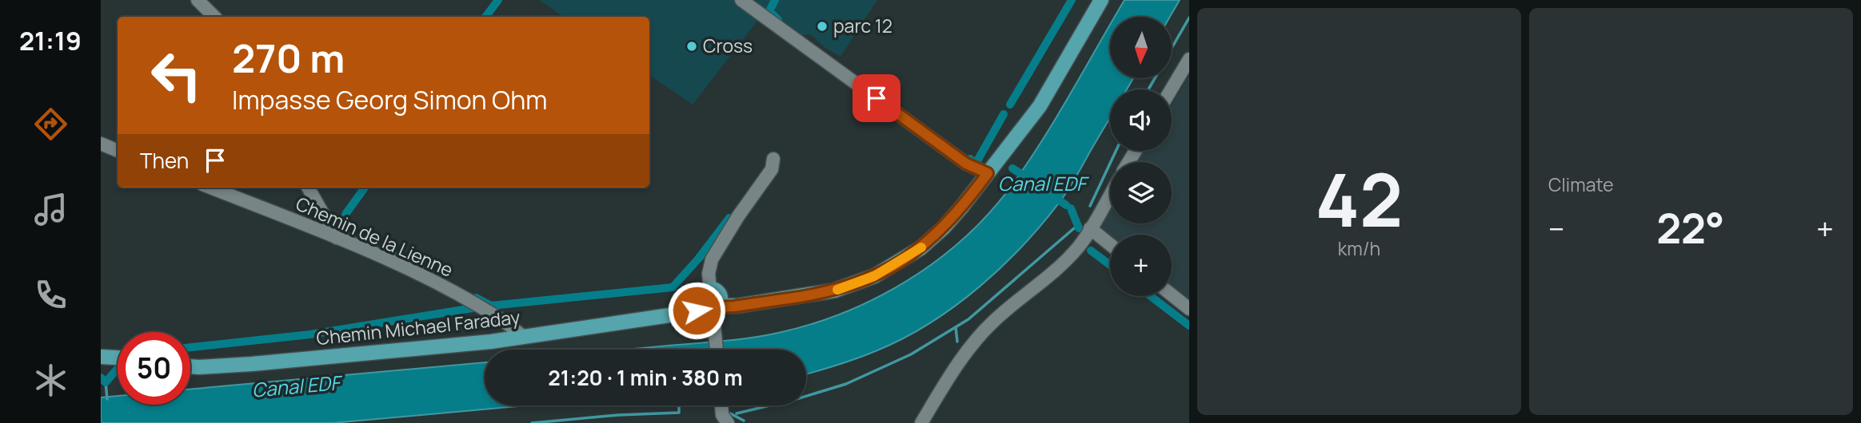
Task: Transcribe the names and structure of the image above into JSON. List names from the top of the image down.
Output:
{
  "streets": {
    "main road": ["Chemin Michael Faraday"],
    "street": ["Chemin de la Lienne"]
  },
  "crossings": [
    ["Chemin de la Lienne", "Chemin Michael Faraday"]
  ],
  "water": ["Canal EDF"],
  "places": ["parc 12", "Cross"],
  "north": "bottom",
  "page": {
    "tabs": "21:19",
    "tile": [
      ["42", "km/h"],
      "Climate"
    ],
    "map_buttons": "+",
    "turn": ["270 m", "Impasse Georg Simon Ohm"],
    "then": "Then",
    "heat": ["−", "22°", "+"],
    "limit": "50",
    "trip": "21:20 · 1 min · 380 m"
  }
}
